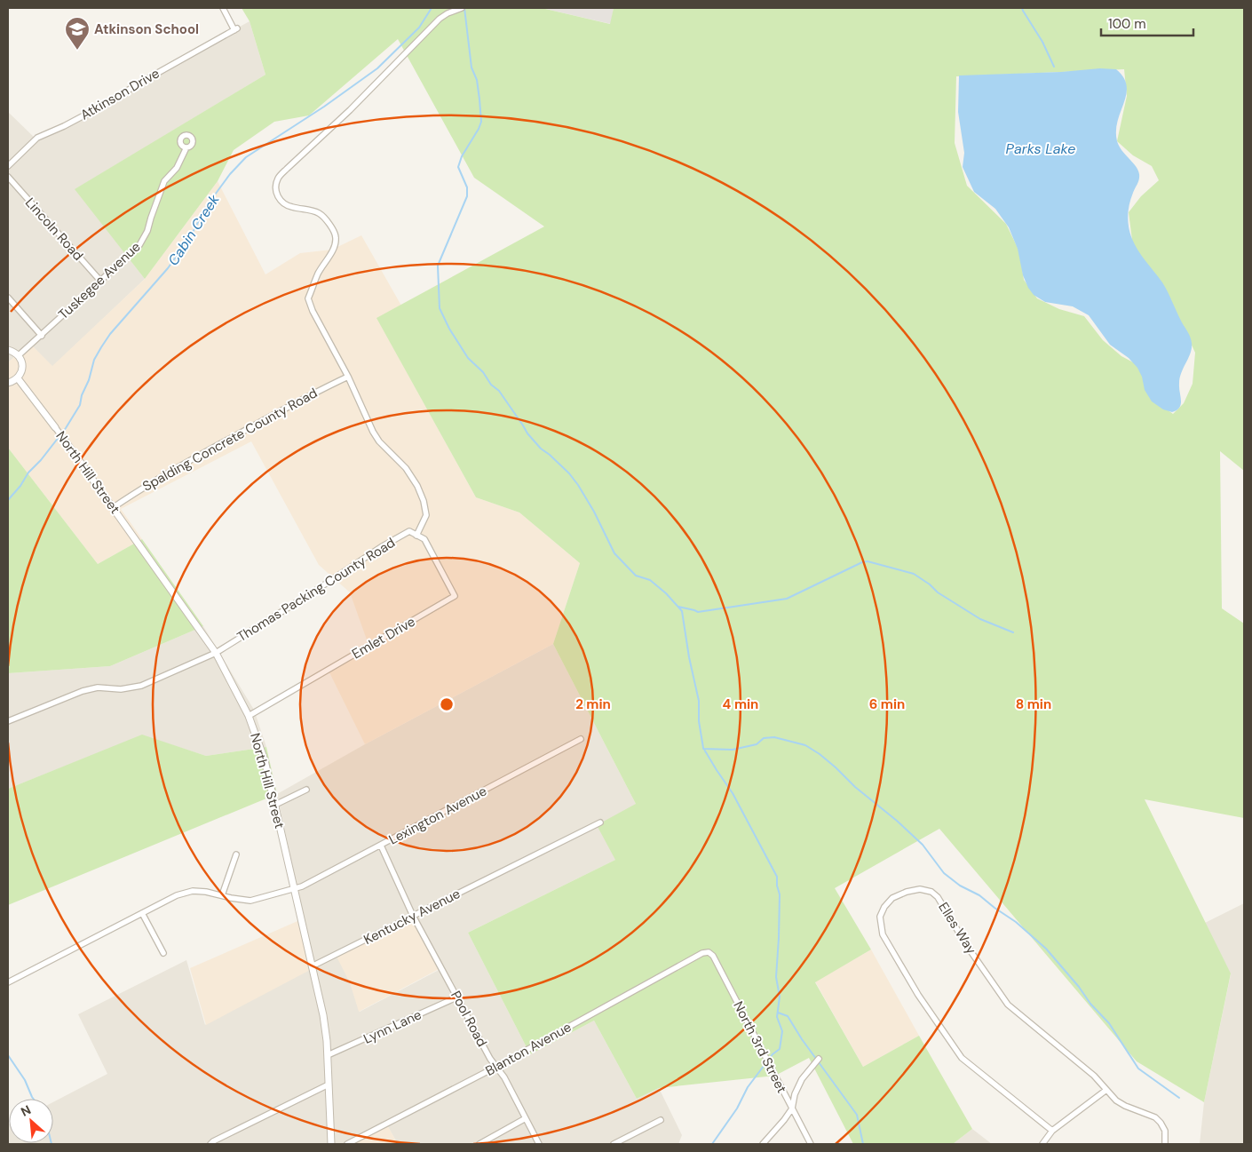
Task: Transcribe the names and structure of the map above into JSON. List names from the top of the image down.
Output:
{
  "streets": {
    "street": [
      "Atkinson Drive",
      "Lincoln Road",
      "Tuskegee Avenue",
      "Spalding Concrete County Road",
      "North Hill Street",
      "Thomas Packing County Road",
      "Emlet Drive",
      "Lexington Avenue",
      "Kentucky Avenue",
      "Elles Way",
      "Pool Road",
      "Lynn Lane",
      "North 3rd Street",
      "Blanton Avenue"
    ]
  },
  "crossings": [
    ["Lincoln Road", "Tuskegee Avenue"],
    ["Spalding Concrete County Road", "North Hill Street"],
    ["North Hill Street", "Thomas Packing County Road"],
    ["North Hill Street", "Emlet Drive"],
    ["North Hill Street", "Lexington Avenue"],
    ["North Hill Street", "Kentucky Avenue"],
    ["North Hill Street", "Lynn Lane"],
    ["Thomas Packing County Road", "Emlet Drive"],
    ["Lexington Avenue", "Pool Road"],
    ["Kentucky Avenue", "Pool Road"],
    ["Pool Road", "Lynn Lane"],
    ["Pool Road", "Blanton Avenue"],
    ["North 3rd Street", "Blanton Avenue"]
  ],
  "water": ["Parks Lake", "Cabin Creek"],
  "places": {
    "school or university": ["Atkinson School"]
  },
  "scale_bar": "100 m",
  "north": "top left",
  "rings": [
    "2 min",
    "4 min",
    "6 min",
    "8 min"
  ]
}
